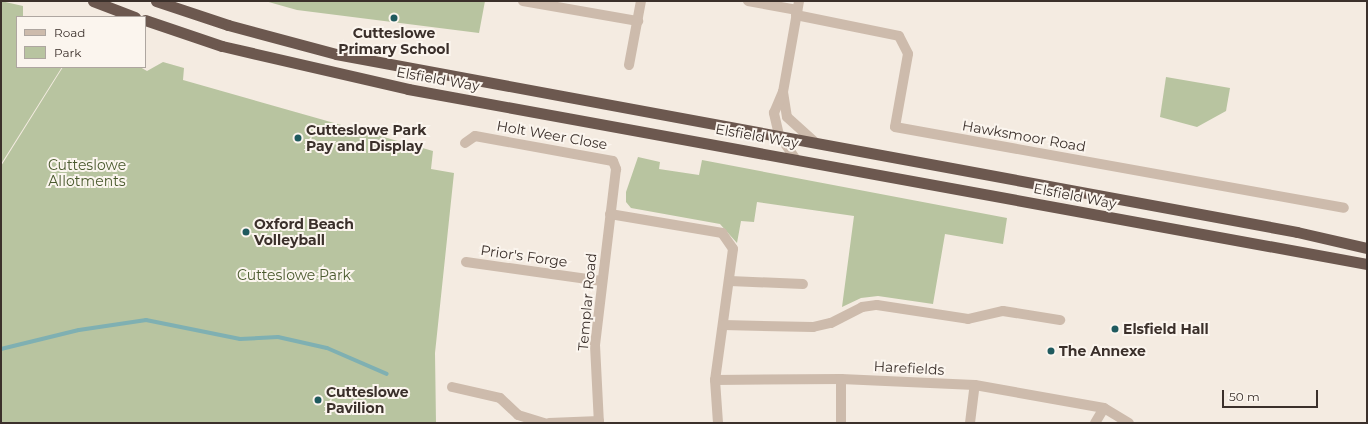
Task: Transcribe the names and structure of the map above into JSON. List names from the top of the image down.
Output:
{
  "streets": {
    "highway": ["Elsfield Way"],
    "street": [
      "Holt Weer Close",
      "Hawksmoor Road",
      "Prior's Forge",
      "Templar Road",
      "Harefields"
    ]
  },
  "crossings": [
    ["Holt Weer Close", "Templar Road"],
    ["Prior's Forge", "Templar Road"]
  ],
  "parks": ["Cutteslowe Allotments", "Cutteslowe Park"],
  "places": [
    "Cutteslowe Primary School",
    "Cutteslowe Park Pay and Display",
    "Oxford Beach Volleyball",
    "Elsfield Hall",
    "The Annexe",
    "Cutteslowe Pavilion"
  ],
  "legend": ["Road", "Park"],
  "scale_bar": "50 m"
}
